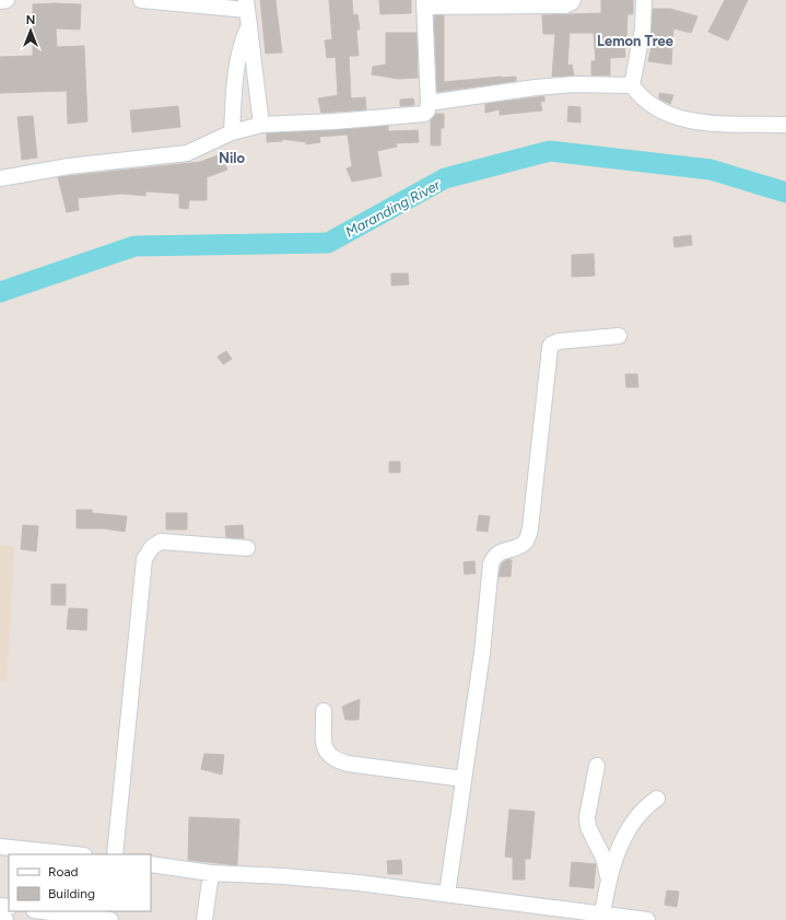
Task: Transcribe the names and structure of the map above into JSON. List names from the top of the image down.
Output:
{
  "districts": ["Lemon Tree", "Nilo"],
  "water": ["Maranding River"],
  "legend": ["Road", "Building"],
  "north": "top"
}
